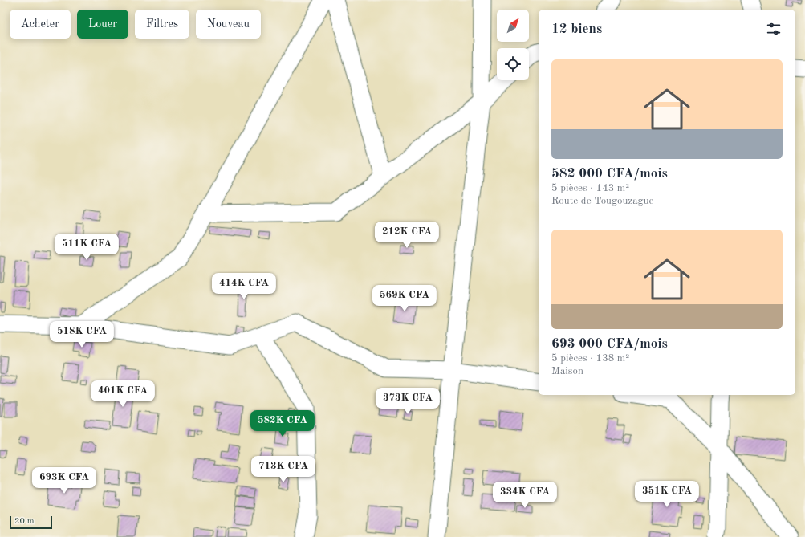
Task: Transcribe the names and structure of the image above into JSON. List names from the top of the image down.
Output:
{
  "scale_bar": "20 m",
  "north": "top right",
  "page": {
    "chip": [
      "Acheter",
      "Louer",
      "Filtres",
      "Nouveau"
    ],
    "heading": "12 biens",
    "list": [
      {
        "name": "582 000 CFA/mois",
        "note": "5 pièces · 143 m² · Route de Tougouzague"
      },
      {
        "name": "693 000 CFA/mois",
        "note": "5 pièces · 138 m² · Maison"
      }
    ],
    "price": [
      "212K CFA",
      "511K CFA",
      "414K CFA",
      "569K CFA",
      "518K CFA",
      "401K CFA",
      "373K CFA",
      "582K CFA",
      "713K CFA",
      "693K CFA",
      "351K CFA",
      "334K CFA"
    ],
    "scale": "20 m"
  }
}
